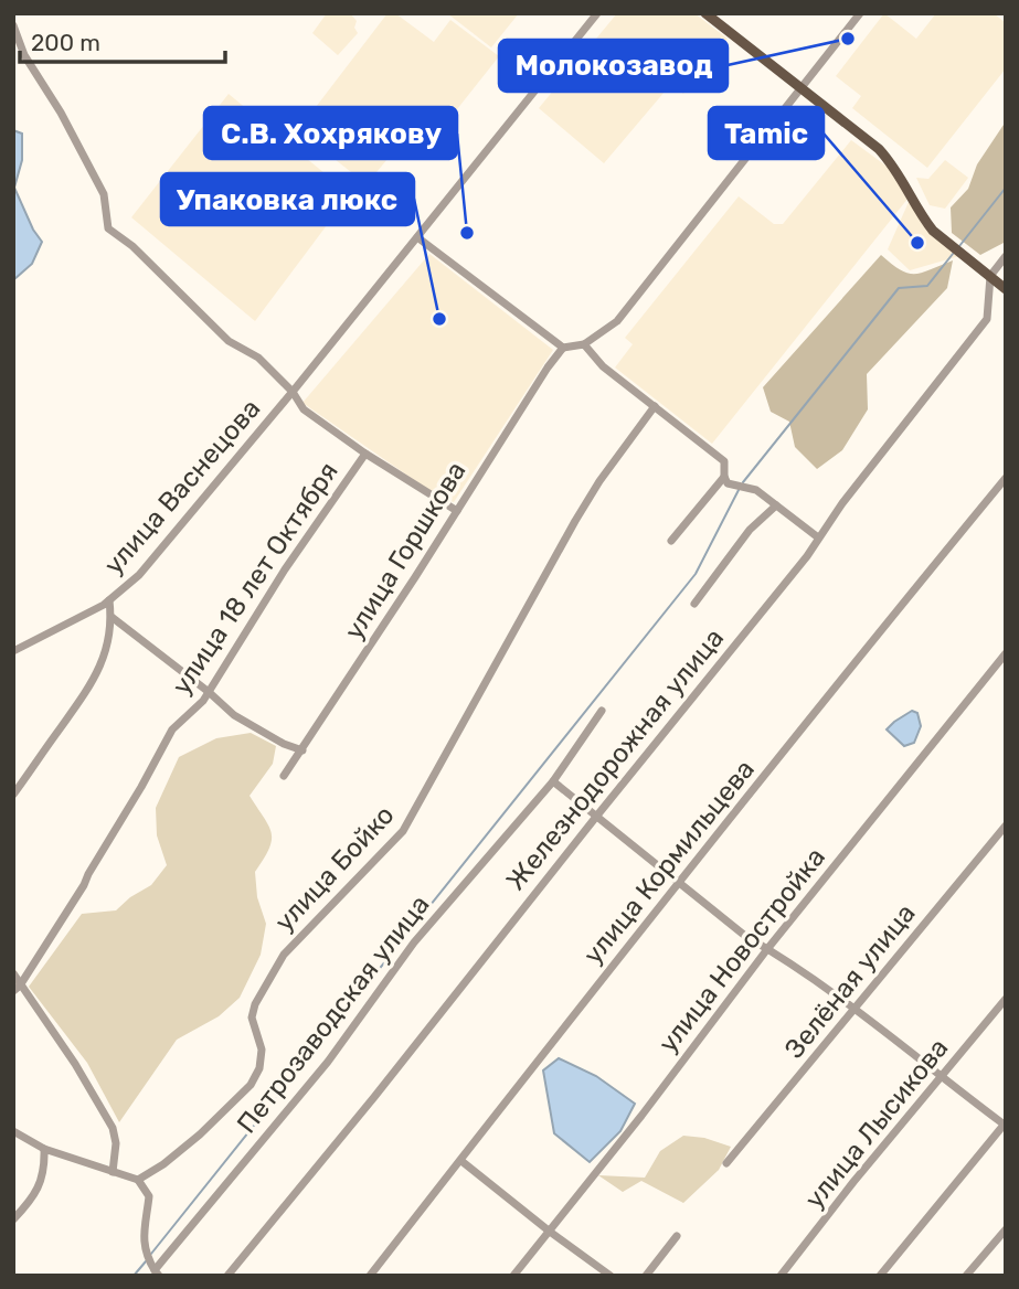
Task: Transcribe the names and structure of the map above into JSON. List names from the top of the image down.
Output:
{
  "streets": {
    "street": [
      "улица Васнецова",
      "улица Горшкова",
      "улица 18 лет Октября",
      "Железнодорожная улица",
      "улица Кормильцева",
      "улица Бойко",
      "улица Новостройка",
      "Зелёная улица",
      "Петрозаводская улица",
      "улица Лысикова"
    ]
  },
  "places": [
    "Молокозавод",
    "С.В. Хохрякову",
    "Tamic",
    "Упаковка люкс"
  ],
  "scale_bar": "200 m"
}
